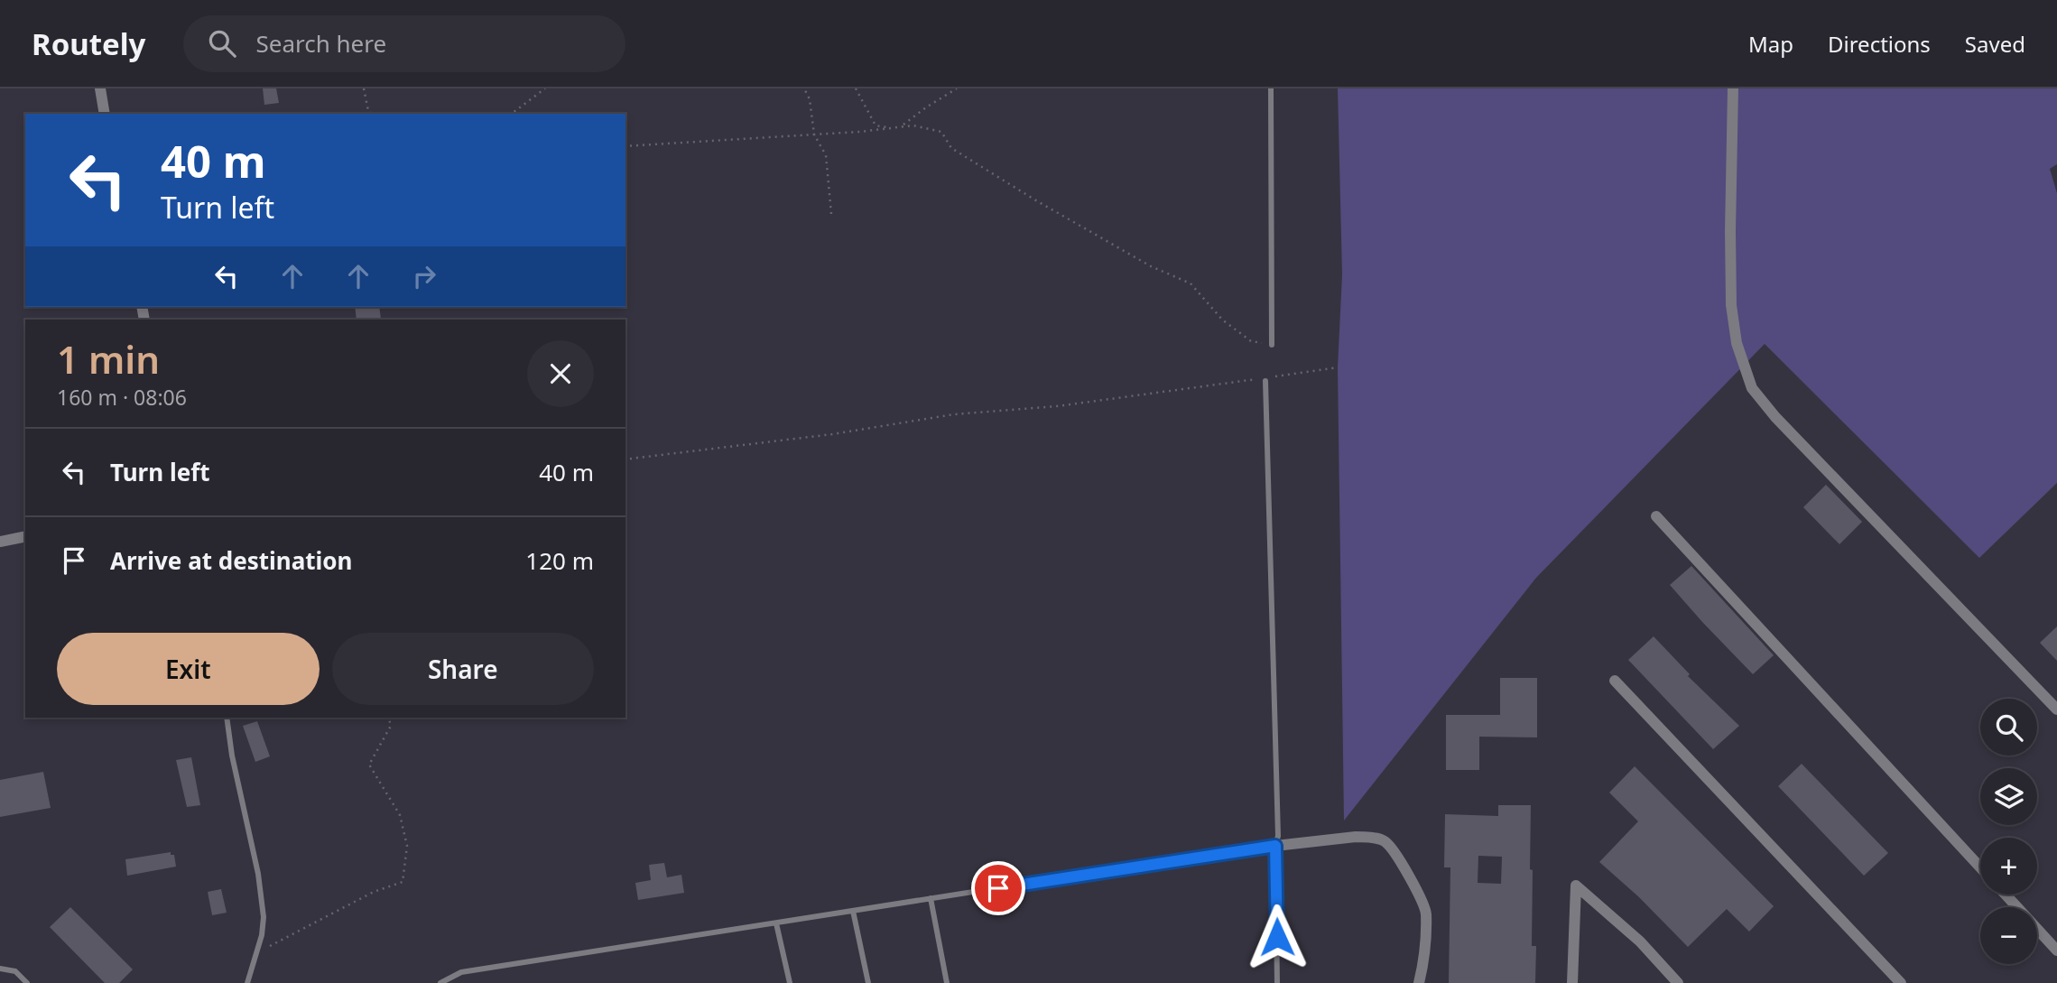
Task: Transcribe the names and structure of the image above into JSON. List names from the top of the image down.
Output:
{
  "page": {
    "header": "Routely",
    "search": "Search here",
    "nav": ["Map", "Directions", "Saved"],
    "turn": ["40 m", "Turn left"],
    "heading": ["1 min", "160 m · 08:06"],
    "list": [
      {
        "name": "Turn left",
        "value": "40 m"
      },
      {
        "name": "Arrive at destination",
        "value": "120 m"
      }
    ],
    "buttons": ["Exit", "Share"],
    "map_buttons": ["+", "−"]
  }
}
